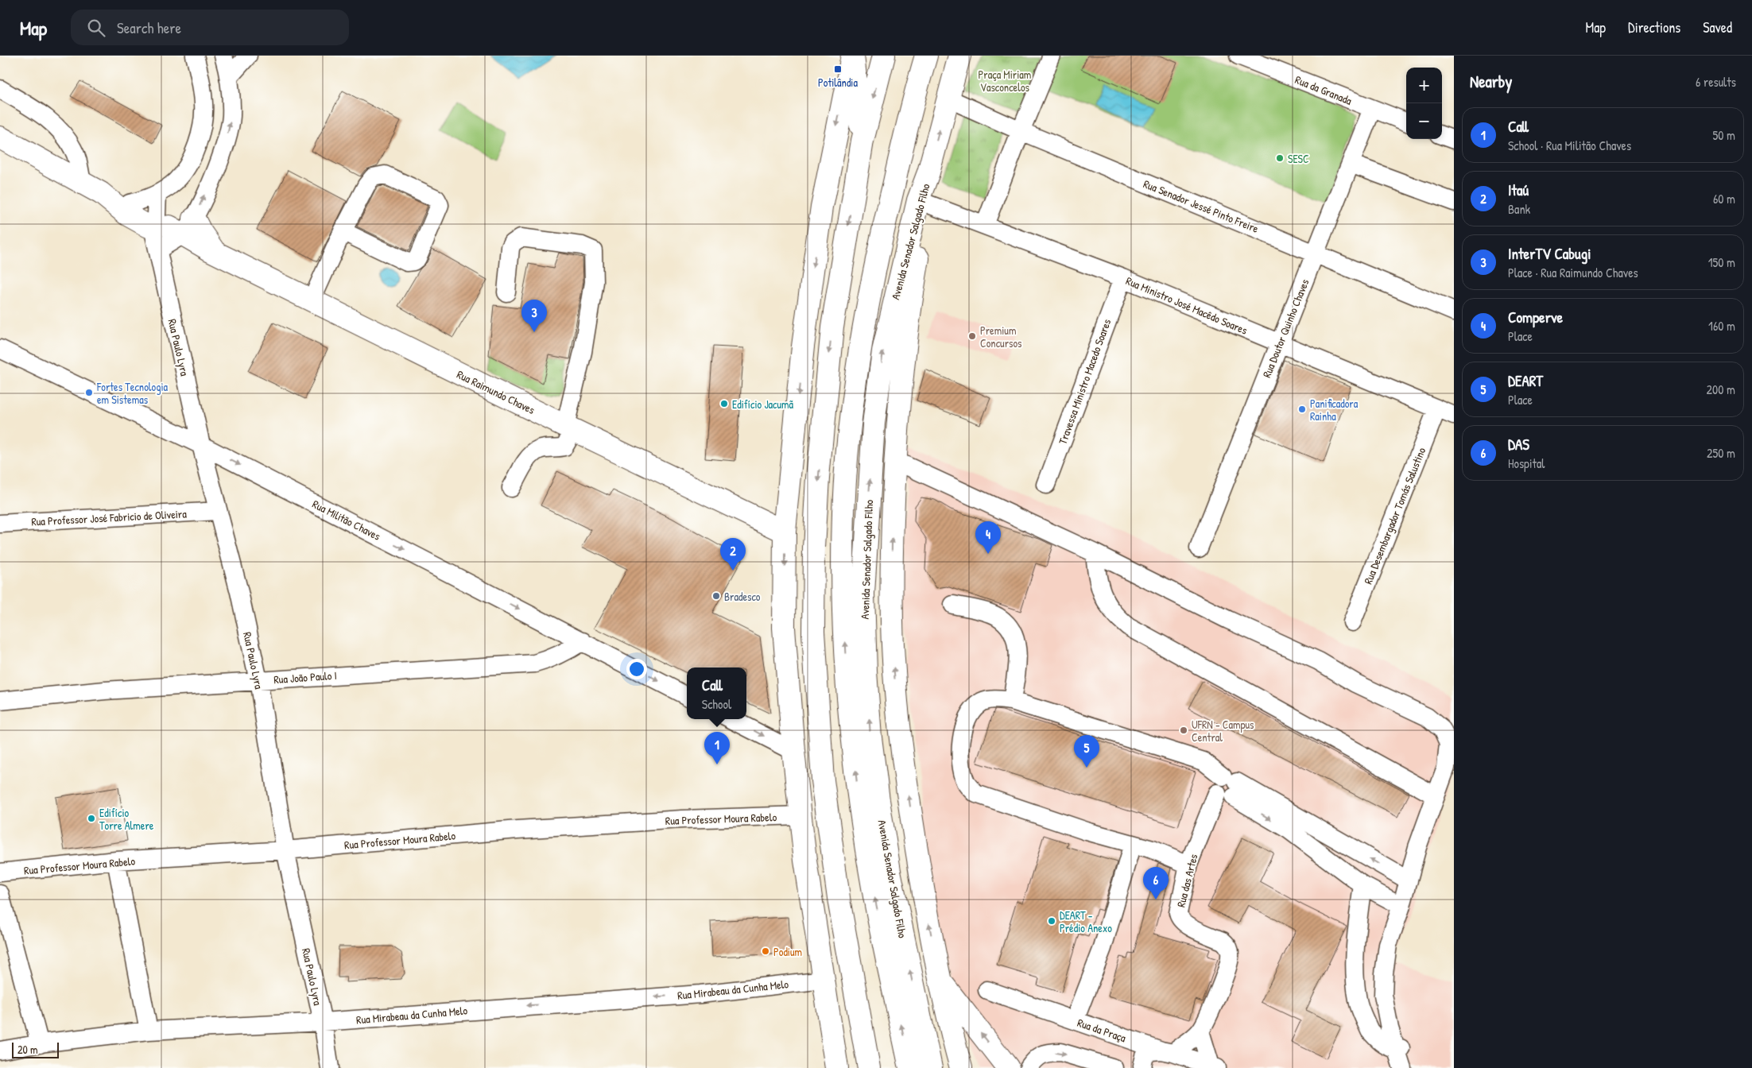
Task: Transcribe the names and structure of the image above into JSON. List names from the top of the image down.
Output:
{
  "streets": {
    "main road": ["Avenida Senador Salgado Filho", "Rua Raimundo Chaves"],
    "street": [
      "Rua da Granada",
      "Rua Senador Jessé Pinto Freire",
      "Rua Ministro José Macêdo Soares",
      "Rua Doutor Quinho Chaves",
      "Rua Paulo Lyra",
      "Travessa Ministro Macedo Soares",
      "Rua Desembargador Tomás Salustino",
      "Rua Professor José Fabricio de Oliveira",
      "Rua Militão Chaves",
      "Rua João Paulo I",
      "Rua Professor Moura Rabelo",
      "Rua das Artes",
      "Rua Mirabeau da Cunha Melo",
      "Rua da Praça"
    ]
  },
  "crossings": [
    ["Rua da Granada", "Rua Doutor Quinho Chaves"],
    ["Rua Senador Jessé Pinto Freire", "Avenida Senador Salgado Filho"],
    ["Rua Senador Jessé Pinto Freire", "Rua Doutor Quinho Chaves"],
    ["Avenida Senador Salgado Filho", "Rua Ministro José Macêdo Soares"],
    ["Rua Ministro José Macêdo Soares", "Rua Doutor Quinho Chaves"],
    ["Rua Ministro José Macêdo Soares", "Travessa Ministro Macedo Soares"],
    ["Rua Ministro José Macêdo Soares", "Rua Desembargador Tomás Salustino"],
    ["Rua Paulo Lyra", "Rua Raimundo Chaves"],
    ["Rua Paulo Lyra", "Rua Professor José Fabricio de Oliveira"],
    ["Rua Paulo Lyra", "Rua Militão Chaves"],
    ["Rua Paulo Lyra", "Rua João Paulo I"],
    ["Rua Paulo Lyra", "Rua Professor Moura Rabelo"],
    ["Rua Paulo Lyra", "Rua Mirabeau da Cunha Melo"],
    ["Rua Militão Chaves", "Rua João Paulo I"],
    ["Rua das Artes", "Rua da Praça"]
  ],
  "one_way": ["Rua Militão Chaves", "Rua Mirabeau da Cunha Melo"],
  "parks": ["Praça Miriam Vasconcelos"],
  "places": {
    "transit": ["Potilândia"],
    "other": [
      "SESC",
      "Premium Concursos",
      "Fortes Tecnologia em Sistemas",
      "Edifício Jacumã",
      "Panificadora Rainha",
      "Bradesco",
      "UFRN - Campus Central",
      "Edifício Torre Almere",
      "DEART - Prédio Anexo",
      "Podium"
    ]
  },
  "scale_bar": "20 m",
  "page": {
    "header": "Map",
    "search": "Search here",
    "nav": ["Map", "Directions", "Saved"],
    "heading": ["Nearby", "6 results"],
    "map_buttons": ["+", "−"],
    "list": [
      {
        "mark": "1",
        "name": "Call",
        "note": "School · Rua Militão Chaves",
        "value": "50 m"
      },
      {
        "mark": "2",
        "name": "Itaú",
        "note": "Bank",
        "value": "60 m"
      },
      {
        "mark": "3",
        "name": "InterTV Cabugi",
        "note": "Place · Rua Raimundo Chaves",
        "value": "150 m"
      },
      {
        "mark": "4",
        "name": "Comperve",
        "note": "Place",
        "value": "160 m"
      },
      {
        "mark": "5",
        "name": "DEART",
        "note": "Place",
        "value": "200 m"
      },
      {
        "mark": "6",
        "name": "DAS",
        "note": "Hospital",
        "value": "250 m"
      }
    ],
    "pins": [
      "3",
      "4",
      "2",
      "1",
      "5",
      "6"
    ],
    "popup": ["Call", "School"],
    "scale": "20 m"
  }
}
